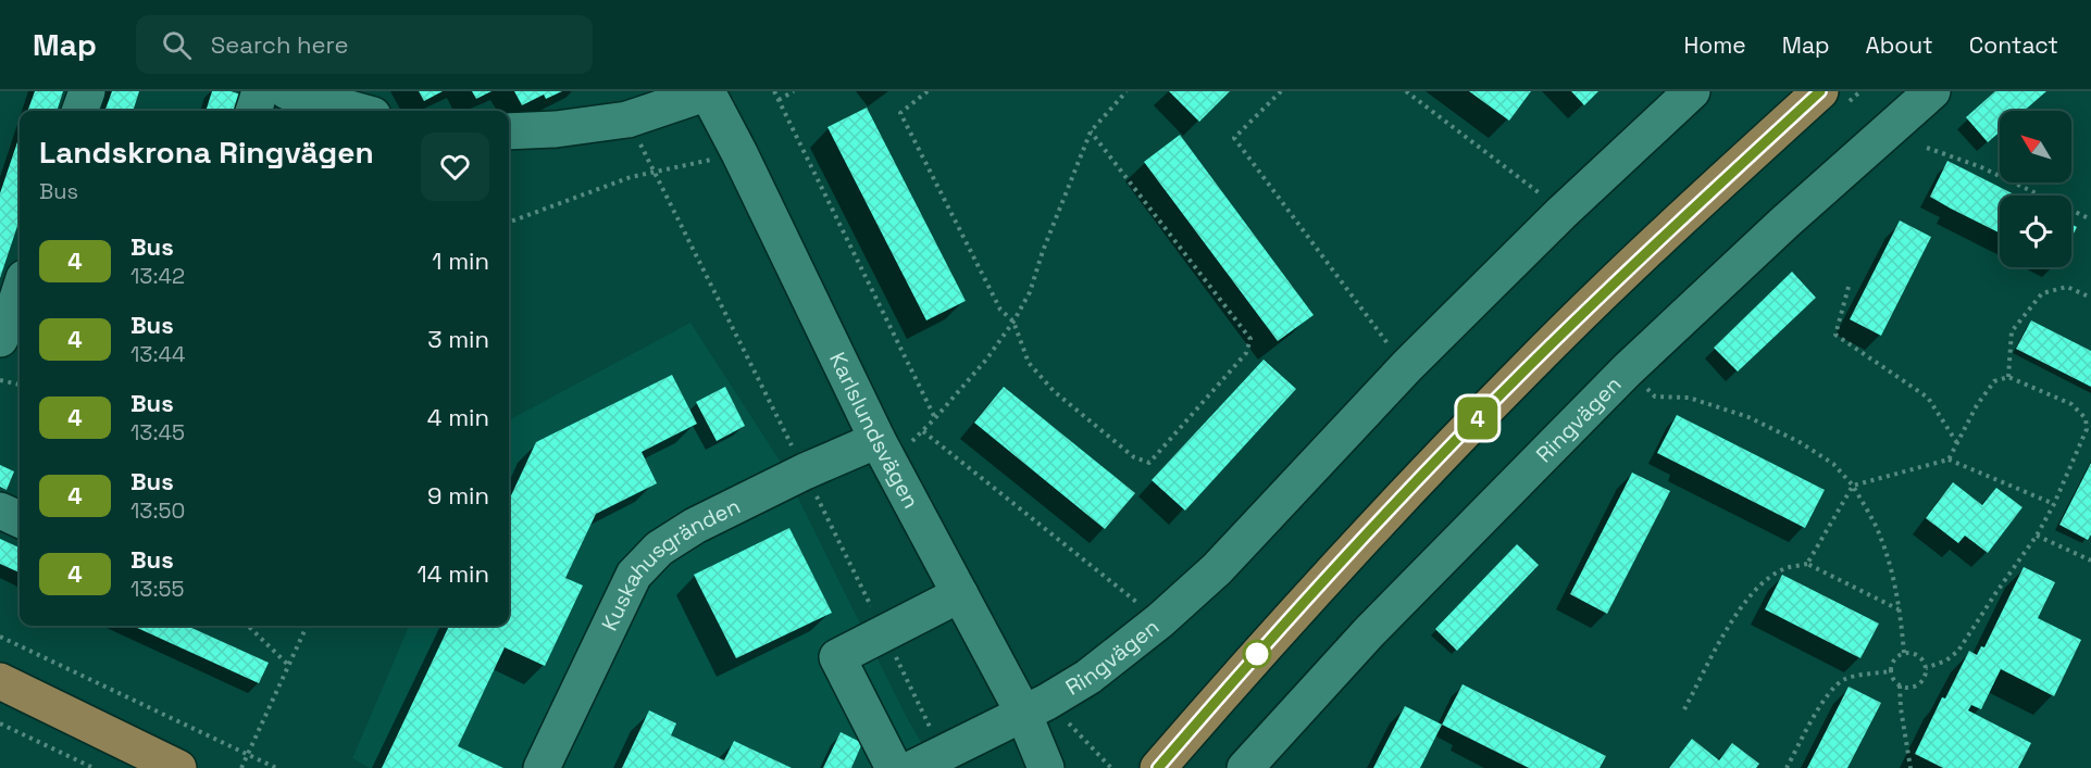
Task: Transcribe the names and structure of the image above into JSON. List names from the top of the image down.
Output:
{
  "streets": {
    "street": ["Ringvägen", "Karlslundsvägen", "Kuskahusgränden"]
  },
  "crossings": [
    ["Ringvägen", "Karlslundsvägen"],
    ["Karlslundsvägen", "Kuskahusgränden"]
  ],
  "lines": ["bus line 4"],
  "north": "top left",
  "page": {
    "header": "Map",
    "search": "Search here",
    "nav": [
      "Home",
      "Map",
      "About",
      "Contact"
    ],
    "on_map": "4",
    "heading": ["Landskrona Ringvägen", "Bus"],
    "list": [
      {
        "mark": "4",
        "name": "Bus",
        "note": "13:42",
        "value": "1 min"
      },
      {
        "mark": "4",
        "name": "Bus",
        "note": "13:44",
        "value": "3 min"
      },
      {
        "mark": "4",
        "name": "Bus",
        "note": "13:45",
        "value": "4 min"
      },
      {
        "mark": "4",
        "name": "Bus",
        "note": "13:50",
        "value": "9 min"
      },
      {
        "mark": "4",
        "name": "Bus",
        "note": "13:55",
        "value": "14 min"
      }
    ]
  }
}
